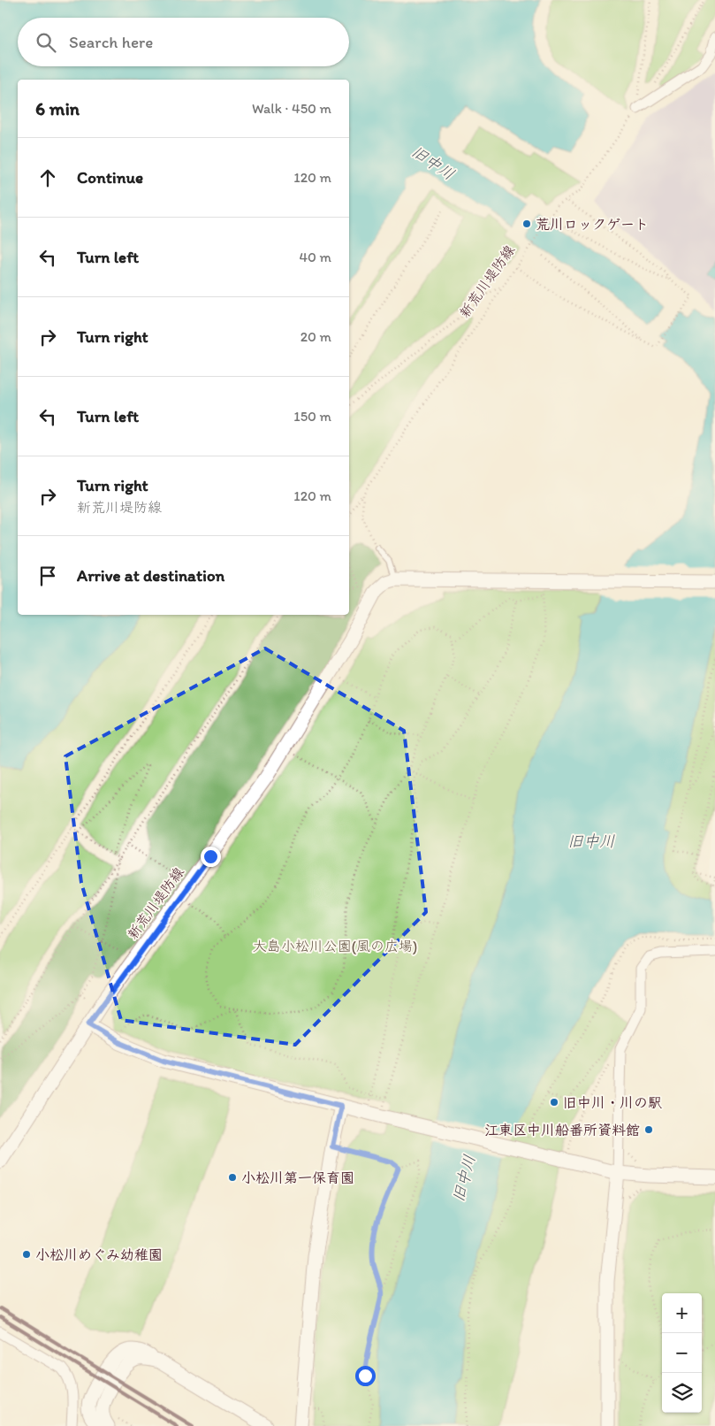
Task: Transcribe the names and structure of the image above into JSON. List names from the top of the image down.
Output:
{
  "streets": {
    "street": ["新荒川堤防線"]
  },
  "water": ["旧中川"],
  "parks": ["大島小松川公園(風の広場)"],
  "places": [
    "荒川ロックゲート",
    "旧中川・川の駅",
    "江東区中川船番所資料館",
    "小松川第一保育園",
    "小松川めぐみ幼稚園"
  ],
  "page": {
    "search": "Search here",
    "heading": ["6 min", "Walk · 450 m"],
    "list": [
      ["Continue", "120 m"],
      ["Turn left", "40 m"],
      ["Turn right", "20 m"],
      ["Turn left", "150 m"],
      ["Turn right", "新荒川堤防線", "120 m"],
      "Arrive at destination"
    ],
    "map_buttons": ["+", "−"]
  }
}
